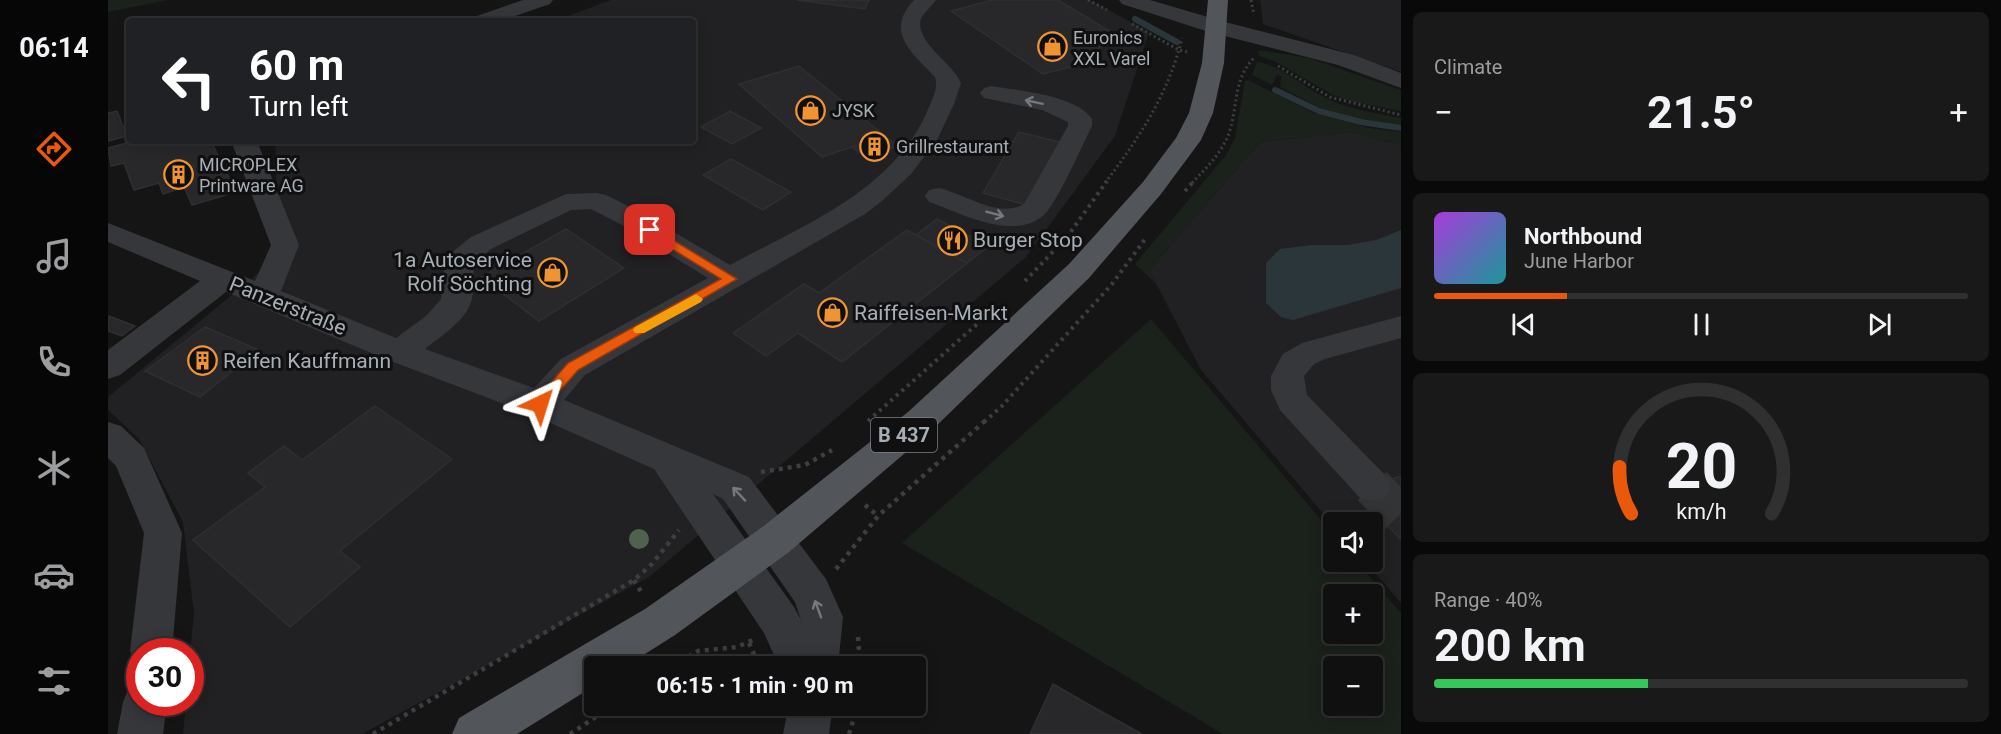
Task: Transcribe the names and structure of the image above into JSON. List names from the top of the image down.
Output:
{
  "streets": {
    "main road": ["B 437"],
    "street": ["Panzerstraße"]
  },
  "places": {
    "shop": [
      "Euronics XXL Varel",
      "JYSK",
      "1a Autoservice Rolf Söchting",
      "Raiffeisen-Markt"
    ],
    "building": ["Grillrestaurant", "MICROPLEX Printware AG", "Reifen Kauffmann"],
    "restaurant": ["Burger Stop"]
  },
  "page": {
    "tabs": "06:14",
    "tile": [
      "Climate",
      ["Range · 40%", "200 km"]
    ],
    "turn": ["60 m", "Turn left"],
    "heat": ["−", "21.5°", "+"],
    "song": ["Northbound", "June Harbor"],
    "map_buttons": ["+", "−"],
    "limit": "30",
    "trip": "06:15 · 1 min · 90 m",
    "gauge": ["20", "km/h"]
  }
}
